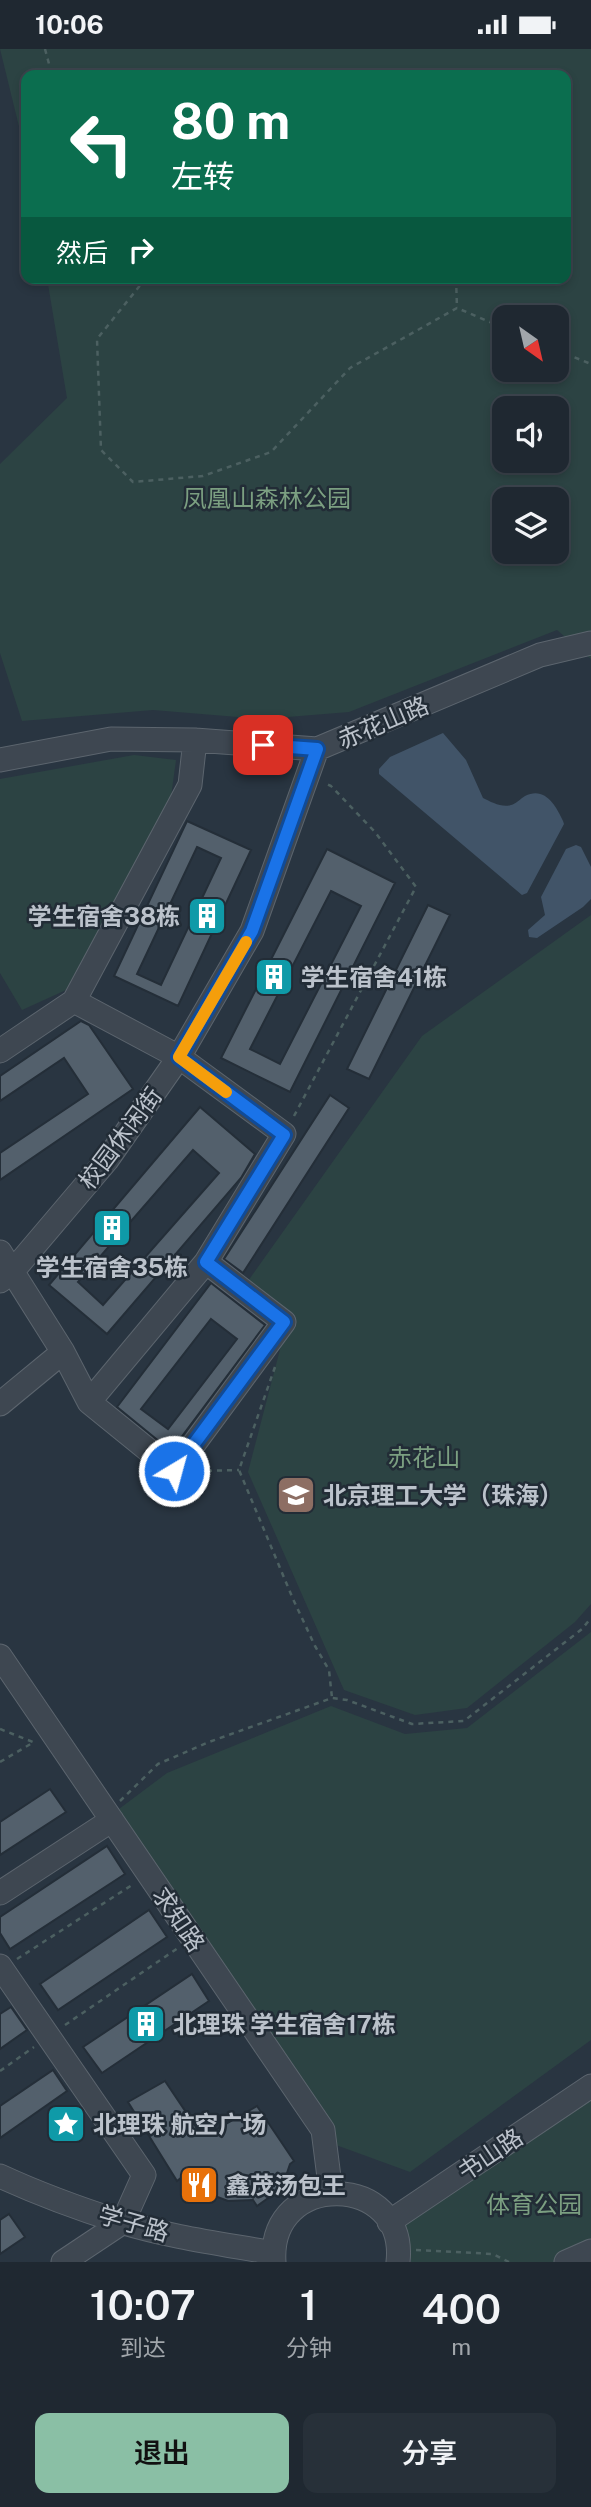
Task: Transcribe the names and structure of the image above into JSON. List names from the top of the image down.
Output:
{
  "streets": {
    "street": [
      "赤花山路",
      "校园休闲街",
      "求知路",
      "书山路",
      "学子路"
    ]
  },
  "crossings": [
    ["赤花山路", "校园休闲街"]
  ],
  "parks": ["凤凰山森林公园", "赤花山", "体育公园"],
  "places": {
    "building": [
      "学生宿舍38栋",
      "学生宿舍41栋",
      "学生宿舍35栋",
      "北理珠 学生宿舍17栋"
    ],
    "school or university": ["北京理工大学（珠海）"],
    "place": ["北理珠 航空广场"],
    "restaurant": ["鑫茂汤包王"]
  },
  "north": "bottom right",
  "page": {
    "status": "10:06",
    "turn": ["80 m", "左转"],
    "then": "然后",
    "eta": [
      "10:07",
      "到达",
      "1",
      "分钟",
      "400",
      "m"
    ],
    "buttons": ["退出", "分享"]
  }
}
